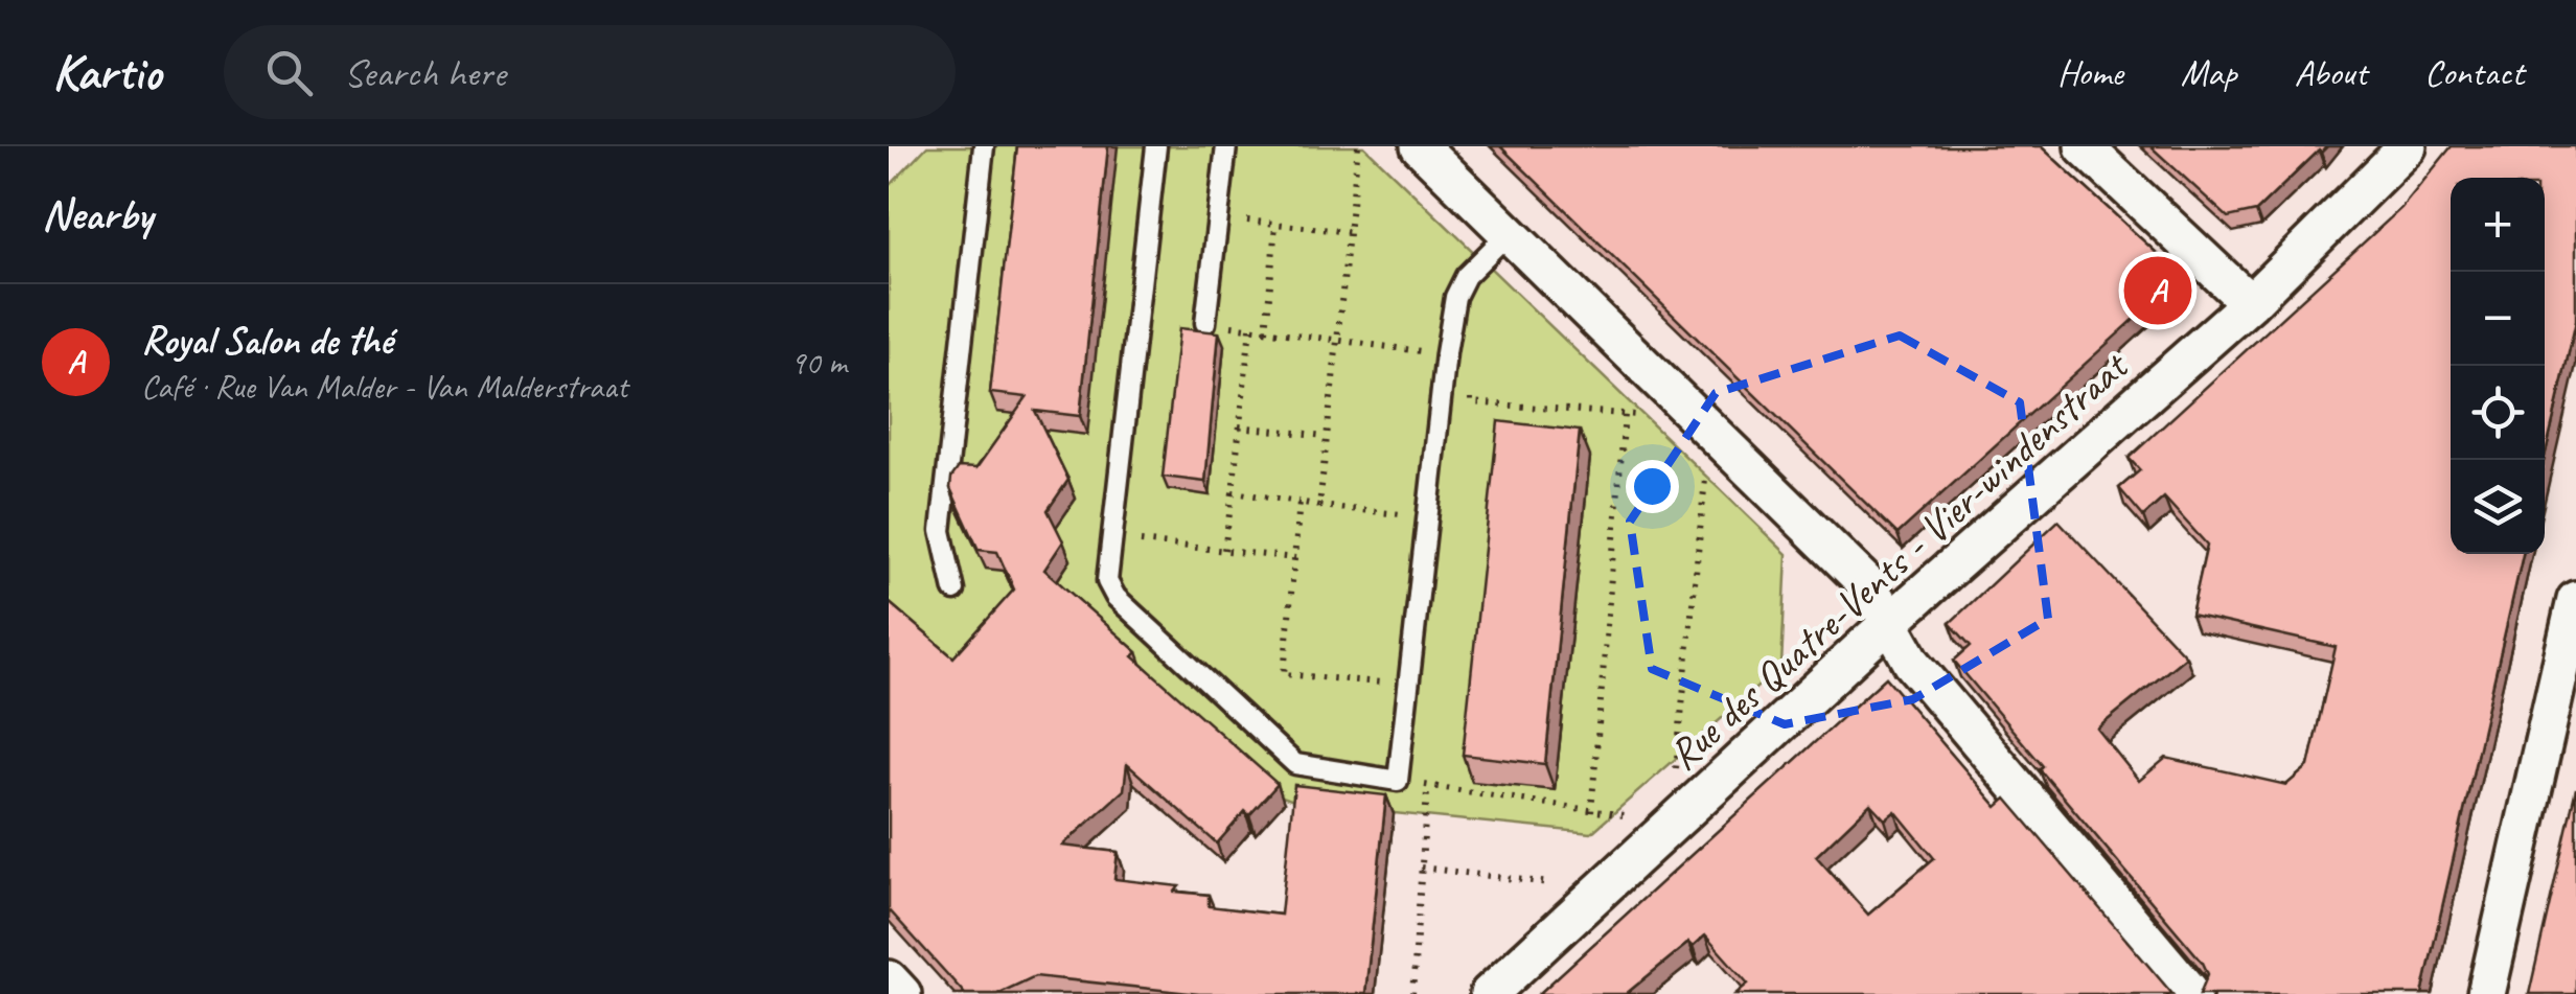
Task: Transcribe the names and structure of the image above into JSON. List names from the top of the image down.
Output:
{
  "streets": {
    "street": ["Rue des Quatre-Vents - Vier-windenstraat"]
  },
  "page": {
    "header": "Kartio",
    "search": "Search here",
    "nav": [
      "Home",
      "Map",
      "About",
      "Contact"
    ],
    "heading": "Nearby",
    "map_buttons": ["+", "−"],
    "pins": "A",
    "list": [
      {
        "mark": "A",
        "name": "Royal Salon de thé",
        "note": "Café · Rue Van Malder - Van Malderstraat",
        "value": "90 m"
      }
    ]
  }
}
